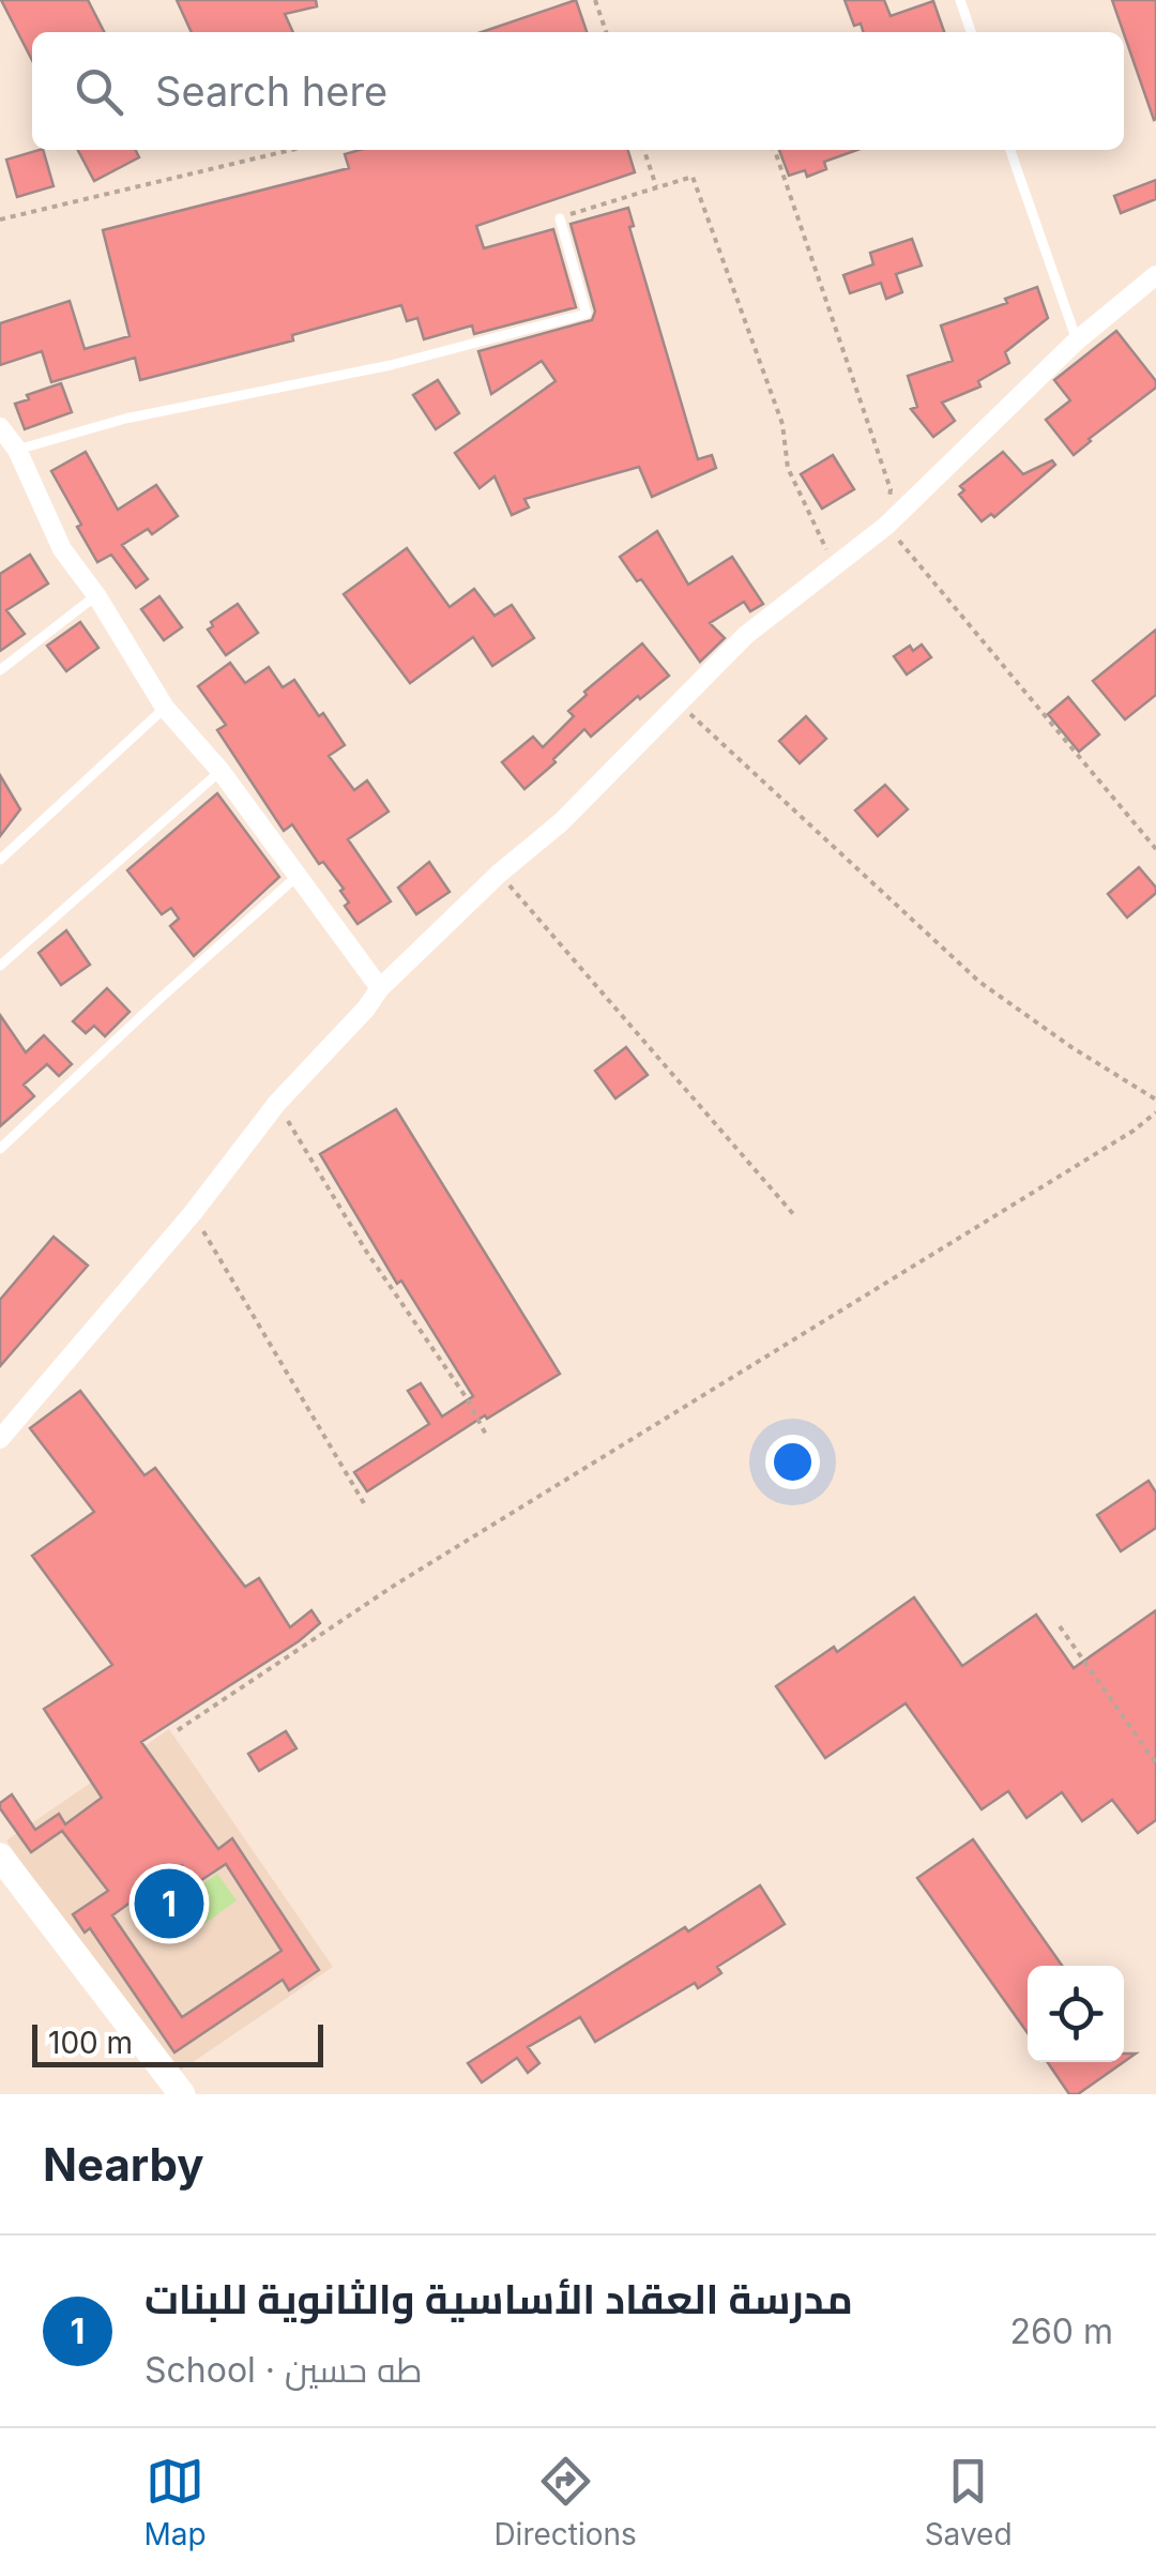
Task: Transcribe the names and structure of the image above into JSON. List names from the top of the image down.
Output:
{
  "scale_bar": "100 m",
  "page": {
    "search": "Search here",
    "pins": "1",
    "scale": "100 m",
    "heading": "Nearby",
    "list": [
      {
        "mark": "1",
        "name": "مدرسة العقاد الأساسية والثانوية للبنات",
        "note": "School · طه حسين",
        "value": "260 m"
      }
    ],
    "nav": ["Map", "Directions", "Saved"]
  }
}
